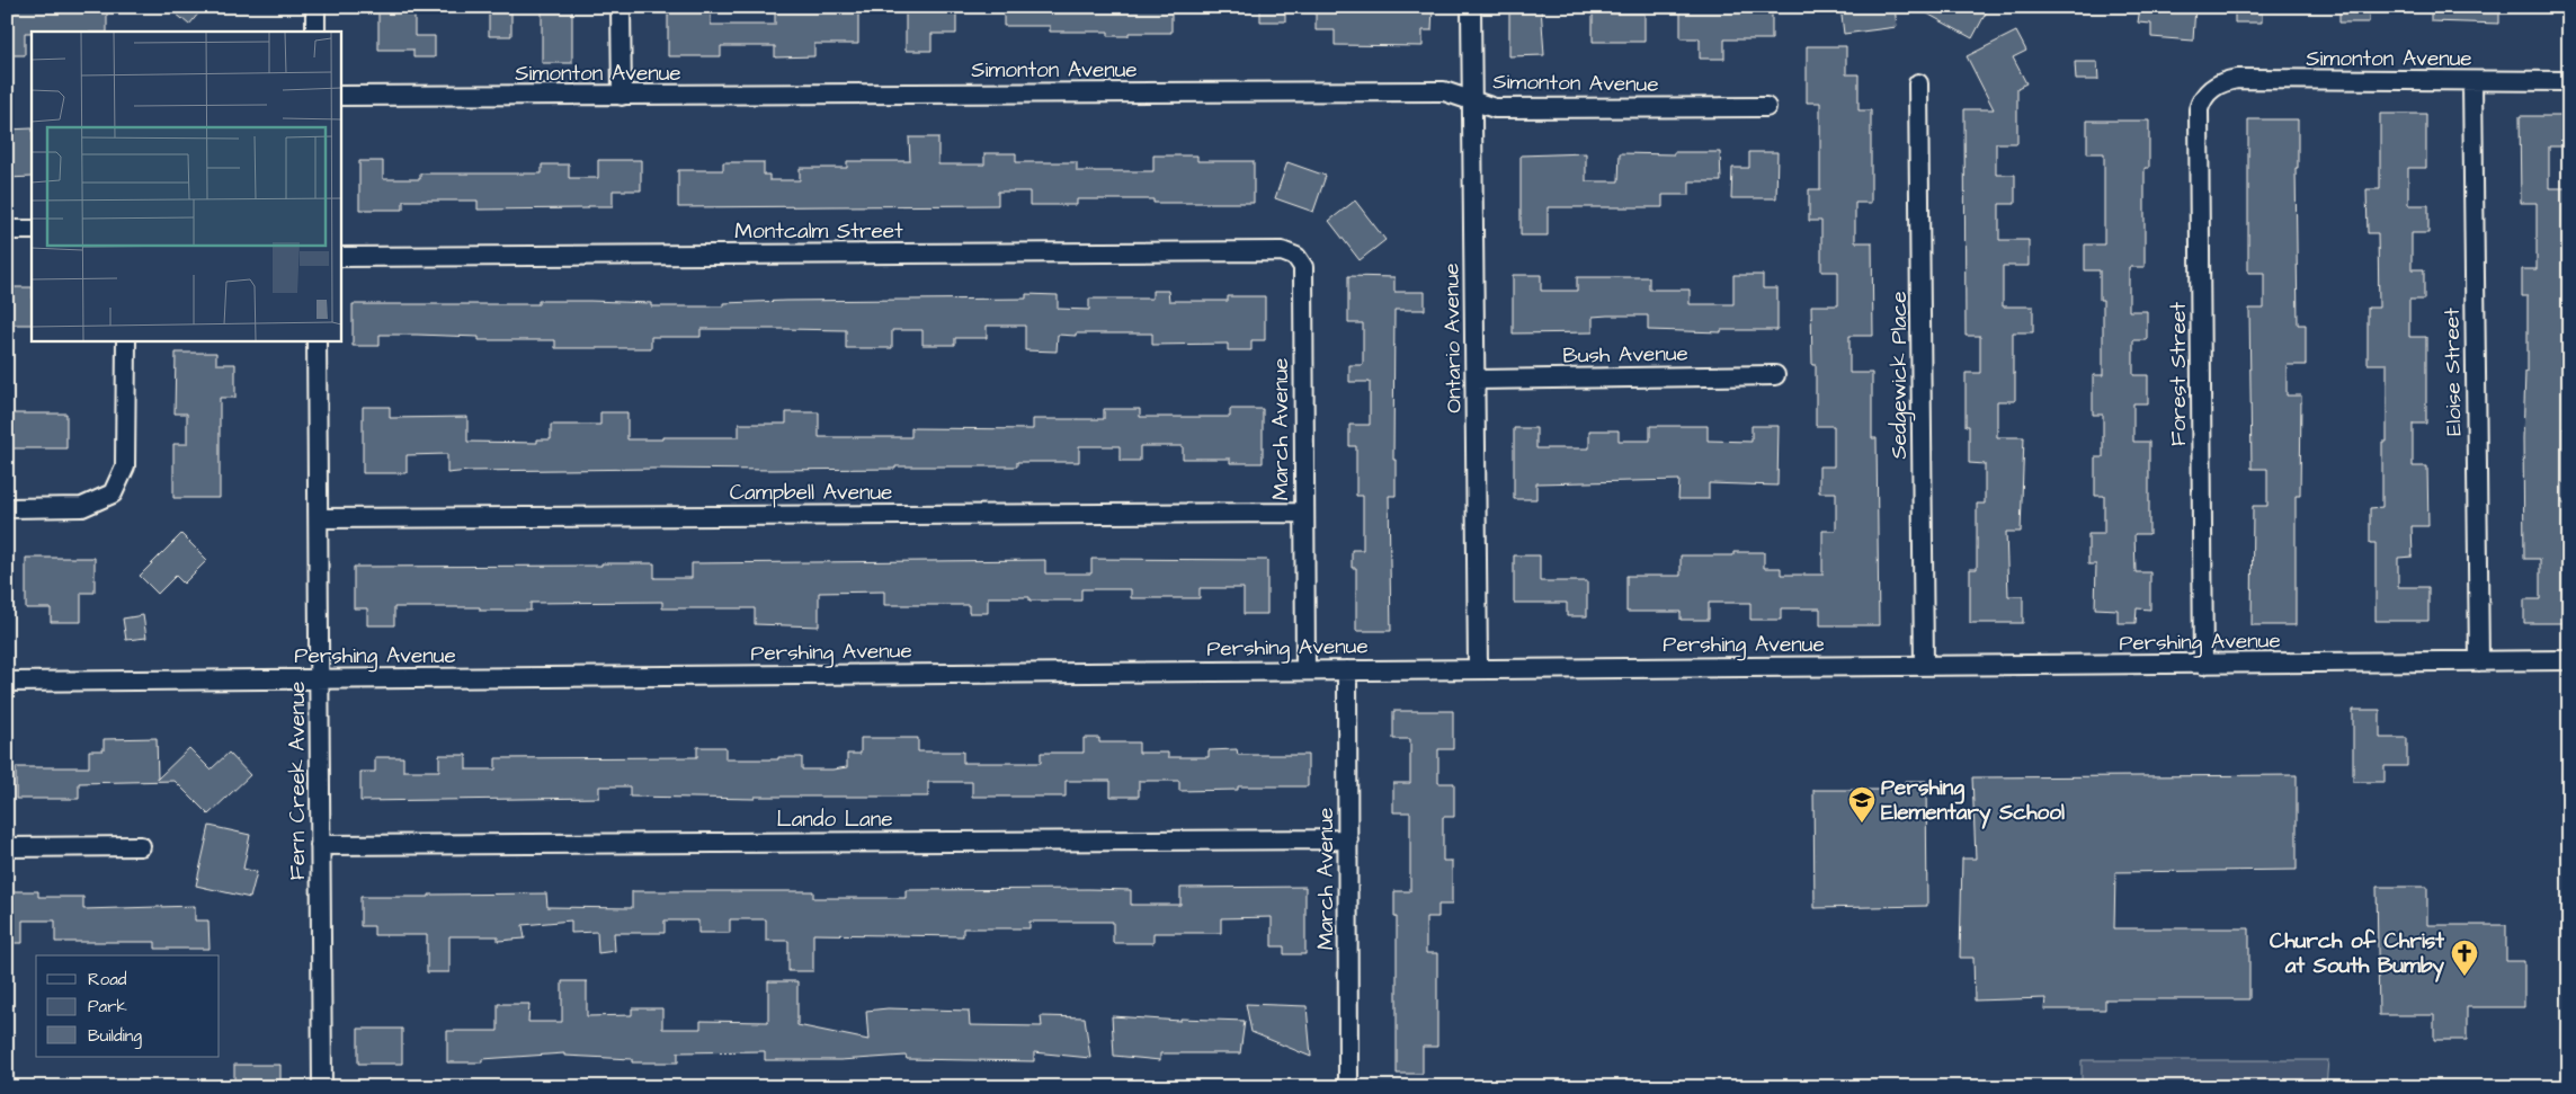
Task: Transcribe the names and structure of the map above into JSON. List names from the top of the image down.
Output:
{
  "streets": {
    "street": [
      "Simonton Avenue",
      "Montcalm Street",
      "Ontario Avenue",
      "Bush Avenue",
      "Eloise Street",
      "Forest Street",
      "Sedgewick Place",
      "March Avenue",
      "Campbell Avenue",
      "Pershing Avenue",
      "Fern Creek Avenue",
      "Lando Lane"
    ]
  },
  "crossings": [
    ["Simonton Avenue", "Ontario Avenue"],
    ["Simonton Avenue", "Eloise Street"],
    ["Simonton Avenue", "Forest Street"],
    ["Montcalm Street", "March Avenue"],
    ["Ontario Avenue", "Bush Avenue"],
    ["Ontario Avenue", "Pershing Avenue"],
    ["Eloise Street", "Pershing Avenue"],
    ["Forest Street", "Pershing Avenue"],
    ["Sedgewick Place", "Pershing Avenue"],
    ["March Avenue", "Campbell Avenue"],
    ["March Avenue", "Pershing Avenue"],
    ["March Avenue", "Lando Lane"],
    ["Campbell Avenue", "Fern Creek Avenue"],
    ["Pershing Avenue", "Fern Creek Avenue"],
    ["Fern Creek Avenue", "Lando Lane"]
  ],
  "places": {
    "school or university": ["Pershing Elementary School"],
    "church": ["Church of Christ at South Bumby"]
  },
  "legend": ["Road", "Park", "Building"]
}
